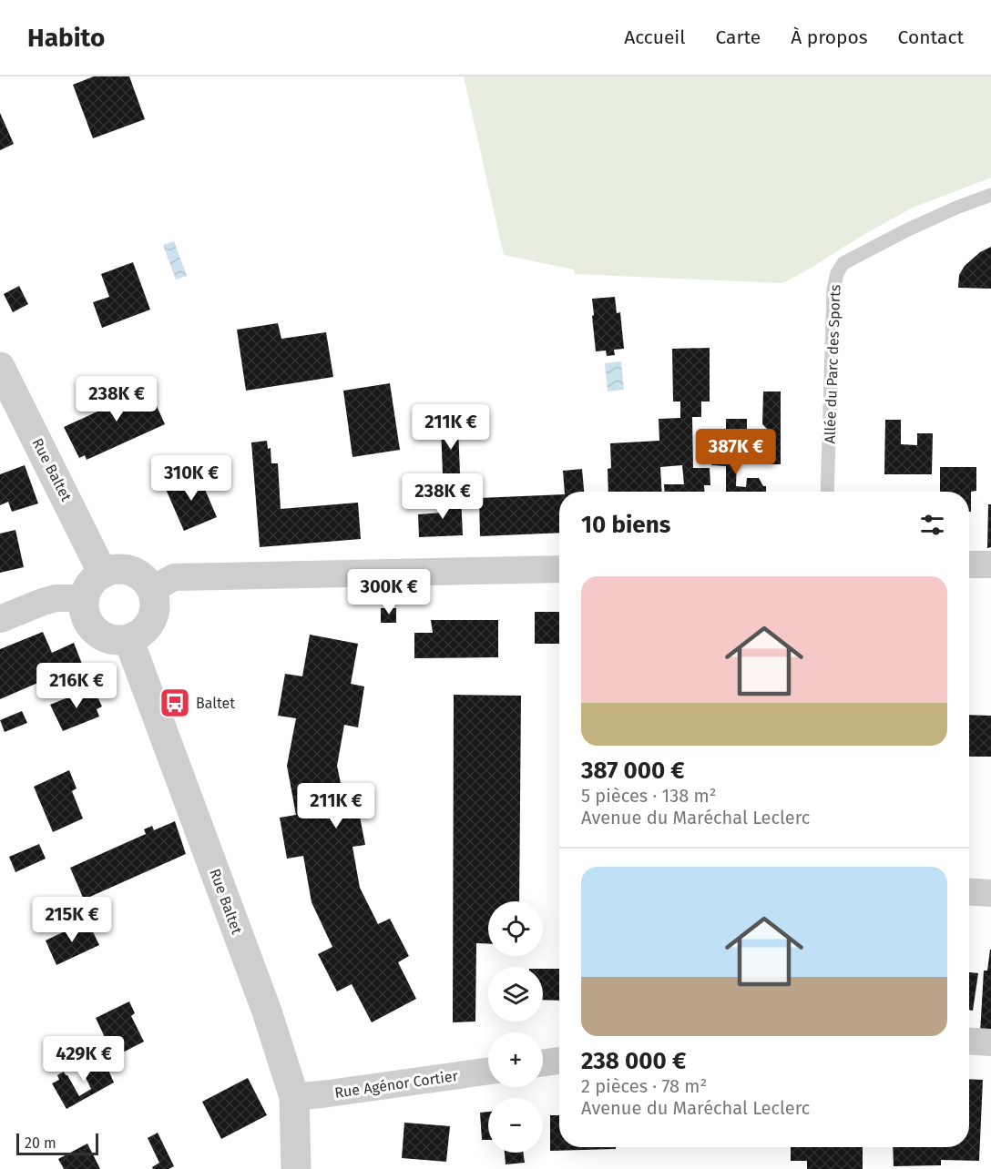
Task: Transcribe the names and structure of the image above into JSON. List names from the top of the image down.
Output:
{
  "streets": {
    "street": ["Rue Baltet", "Rue Agénor Cortier"],
    "lane": ["Allée du Parc des Sports"]
  },
  "crossings": [
    ["Rue Baltet", "Rue Agénor Cortier"]
  ],
  "places": {
    "bus stop": ["Baltet"]
  },
  "scale_bar": "20 m",
  "page": {
    "header": "Habito",
    "nav": [
      "Accueil",
      "Carte",
      "À propos",
      "Contact"
    ],
    "price": [
      "238K €",
      "211K €",
      "387K €",
      "310K €",
      "238K €",
      "300K €",
      "216K €",
      "211K €",
      "215K €",
      "429K €"
    ],
    "heading": "10 biens",
    "list": [
      {
        "name": "387 000 €",
        "note": "5 pièces · 138 m² · Avenue du Maréchal Leclerc"
      },
      {
        "name": "238 000 €",
        "note": "2 pièces · 78 m² · Avenue du Maréchal Leclerc"
      }
    ],
    "map_buttons": ["+", "−"],
    "scale": "20 m"
  }
}
